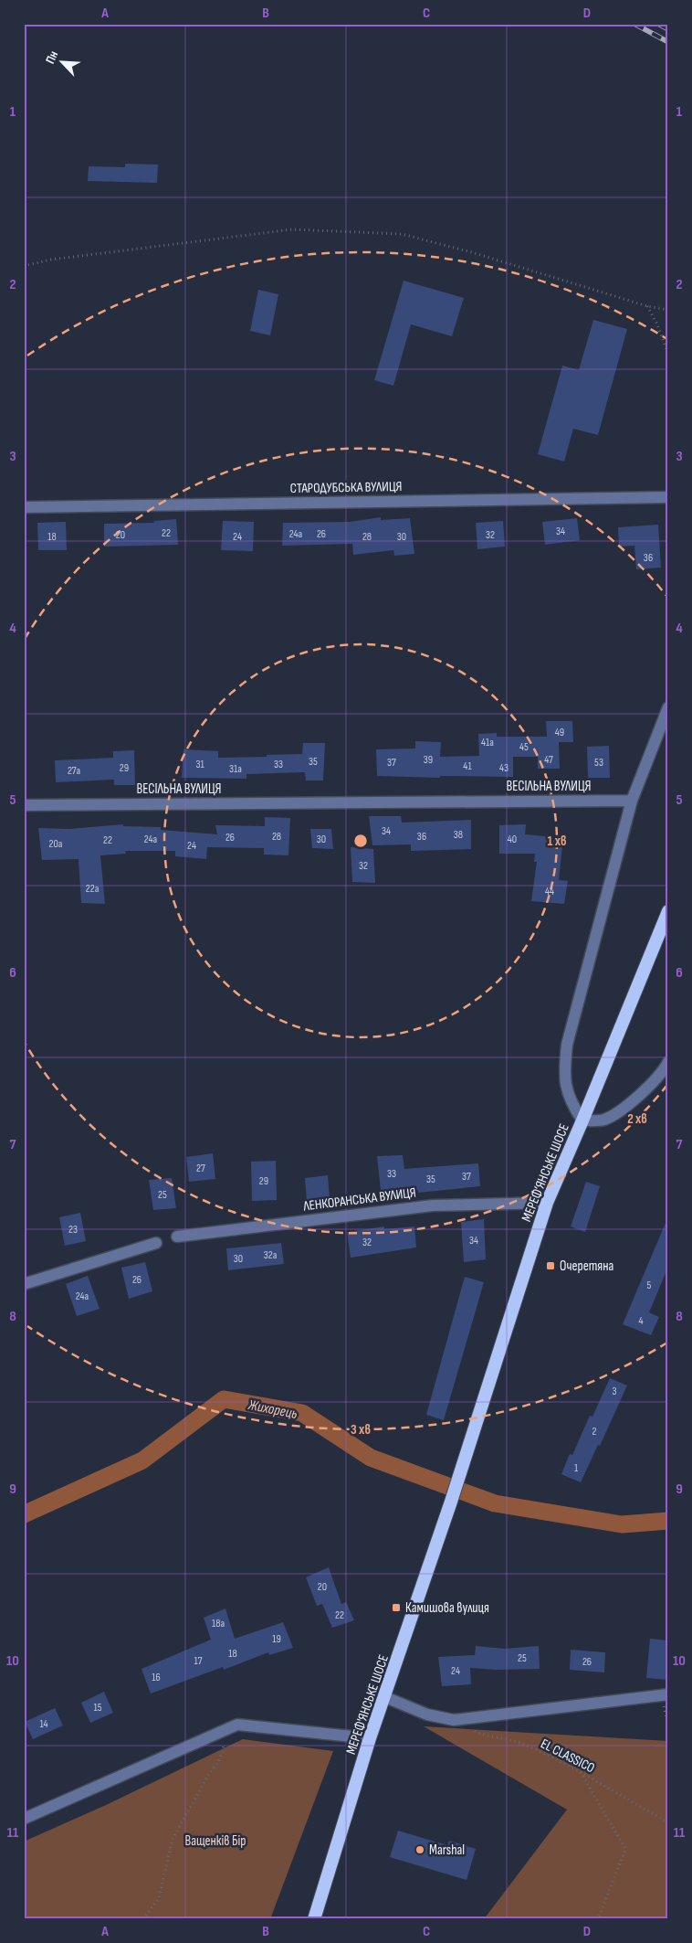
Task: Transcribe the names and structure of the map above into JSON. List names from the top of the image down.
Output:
{
  "streets": {
    "highway": ["МЕРЕФ’ЯНСЬКЕ ШОСЕ", "МЕРЕФ'ЯНСЬКЕ ШОСЕ"],
    "street": ["СТАРОДУБСЬКА ВУЛИЦЯ", "ВЕСІЛЬНА ВУЛИЦЯ", "ЛЕНКОРАНСЬКА ВУЛИЦЯ"],
    "path": ["EL CLASSICO"]
  },
  "crossings": [
    ["МЕРЕФ’ЯНСЬКЕ ШОСЕ", "ЛЕНКОРАНСЬКА ВУЛИЦЯ"],
    ["МЕРЕФ’ЯНСЬКЕ ШОСЕ", "МЕРЕФ'ЯНСЬКЕ ШОСЕ"]
  ],
  "water": ["Жихорець"],
  "parks": ["Ващенків Бір"],
  "places": {
    "transit": ["Очеретяна", "Камишова вулиця"],
    "other": ["Marshal"]
  },
  "house_numbers": [
    "34",
    "22",
    "24а",
    "26",
    "20",
    "32",
    "18",
    "24",
    "28",
    "30",
    "36",
    "49",
    "41а",
    "45",
    "39",
    "47",
    "35",
    "37",
    "53",
    "31",
    "33",
    "41",
    "29",
    "43",
    "31а",
    "27а",
    "34",
    "38",
    "28",
    "36",
    "26",
    "24а",
    "30",
    "40",
    "22",
    "20а",
    "24",
    "32",
    "22а",
    "44",
    "27",
    "33",
    "37",
    "35",
    "29",
    "25",
    "23",
    "34",
    "32",
    "32а",
    "30",
    "26",
    "5",
    "24а",
    "4",
    "3",
    "2",
    "1",
    "20",
    "22",
    "18а",
    "19",
    "18",
    "25",
    "17",
    "26",
    "24",
    "16",
    "15",
    "14"
  ],
  "north": "top left",
  "grid": {
    "columns": [
      "A",
      "B",
      "C",
      "D"
    ],
    "rows": [
      "1",
      "2",
      "3",
      "4",
      "5",
      "6",
      "7",
      "8",
      "9",
      "10",
      "11"
    ]
  },
  "rings": ["1 хв", "2 хв", "3 хв"]
}
